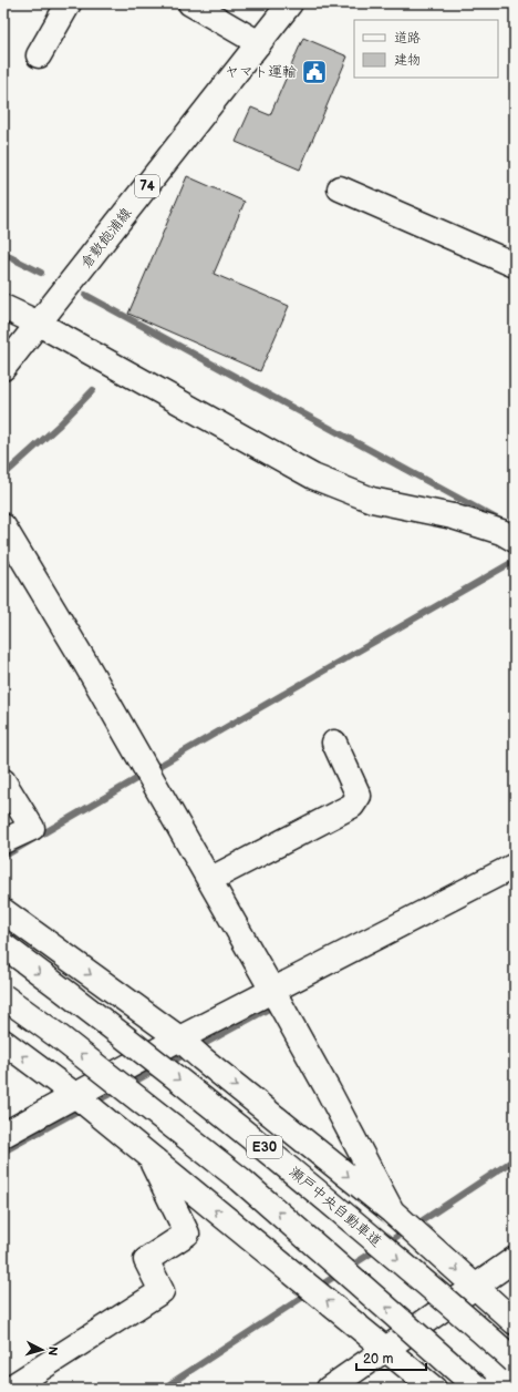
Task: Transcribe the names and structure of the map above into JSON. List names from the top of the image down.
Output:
{
  "streets": {
    "main road": [
      "74",
      "倉敷飽浦線",
      "E30",
      "瀬戸中央自動車道"
    ]
  },
  "places": {
    "public building": ["ヤマト運輸"]
  },
  "legend": ["道路", "建物"],
  "scale_bar": "20 m",
  "north": "right"
}
